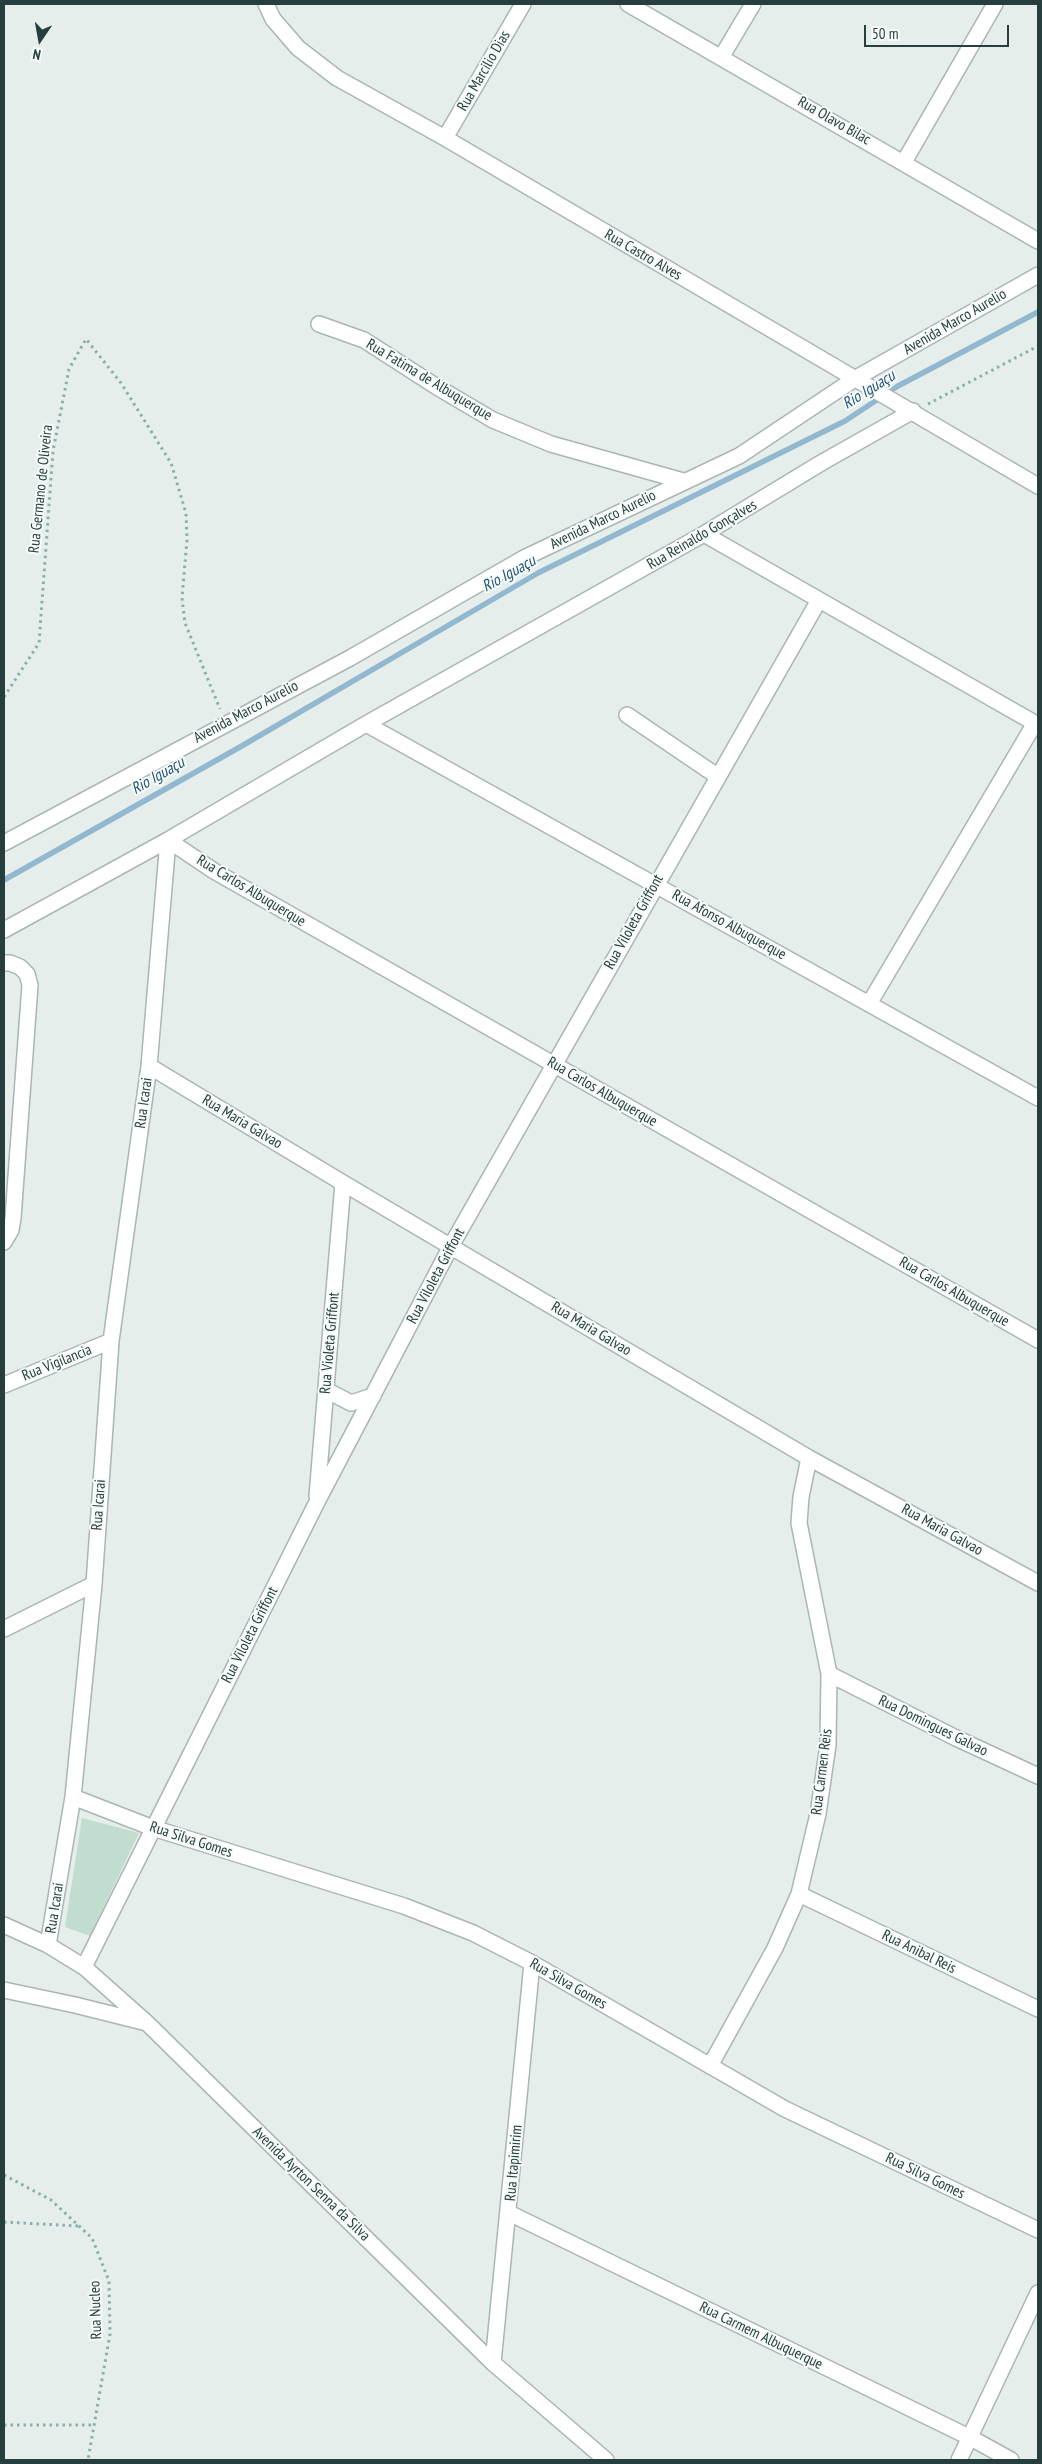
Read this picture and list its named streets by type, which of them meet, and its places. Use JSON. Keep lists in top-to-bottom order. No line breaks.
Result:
{"streets":{"street":["Rua Marcilio Dias","Rua Olavo Bilac","Rua Castro Alves","Avenida Marco Aurelio","Rua Fatima de Albuquerque","Rua Reinaldo Gonçalves","Rua Carlos Albuquerque","Rua Viloleta Griffont","Rua Afonso Albuquerque","Rua Icarai","Rua Maria Galvao","Rua Violeta Griffont","Rua Vigilancia","Rua Domingues Galvao","Rua Carmen Reis","Rua Silva Gomes","Rua Anibal Reis","Rua Itapimirim","Avenida Ayrton Senna da Silva","Rua Carmem Albuquerque"],"path":["Rua Germano de Oliveira","Rua Nucleo"]},"crossings":[["Rua Marcilio Dias","Rua Castro Alves"],["Rua Castro Alves","Avenida Marco Aurelio"],["Rua Castro Alves","Rua Reinaldo Gonçalves"],["Avenida Marco Aurelio","Rua Fatima de Albuquerque"],["Avenida Marco Aurelio","Rua Germano de Oliveira"],["Rua Reinaldo Gonçalves","Rua Carlos Albuquerque"],["Rua Reinaldo Gonçalves","Rua Afonso Albuquerque"],["Rua Reinaldo Gonçalves","Rua Icarai"],["Rua Carlos Albuquerque","Rua Viloleta Griffont"],["Rua Carlos Albuquerque","Rua Icarai"],["Rua Viloleta Griffont","Rua Afonso Albuquerque"],["Rua Viloleta Griffont","Rua Maria Galvao"],["Rua Viloleta Griffont","Rua Violeta Griffont"],["Rua Viloleta Griffont","Rua Silva Gomes"],["Rua Viloleta Griffont","Avenida Ayrton Senna da Silva"],["Rua Icarai","Rua Maria Galvao"],["Rua Icarai","Rua Vigilancia"],["Rua Icarai","Rua Silva Gomes"],["Rua Icarai","Avenida Ayrton Senna da Silva"],["Rua Maria Galvao","Rua Violeta Griffont"],["Rua Maria Galvao","Rua Carmen Reis"],["Rua Domingues Galvao","Rua Carmen Reis"],["Rua Carmen Reis","Rua Silva Gomes"],["Rua Carmen Reis","Rua Anibal Reis"],["Rua Silva Gomes","Rua Itapimirim"],["Rua Itapimirim","Avenida Ayrton Senna da Silva"],["Rua Itapimirim","Rua Carmem Albuquerque"]],"water":["Rio Iguaçu"],"scale_bar":"50 m","north":"bottom"}
